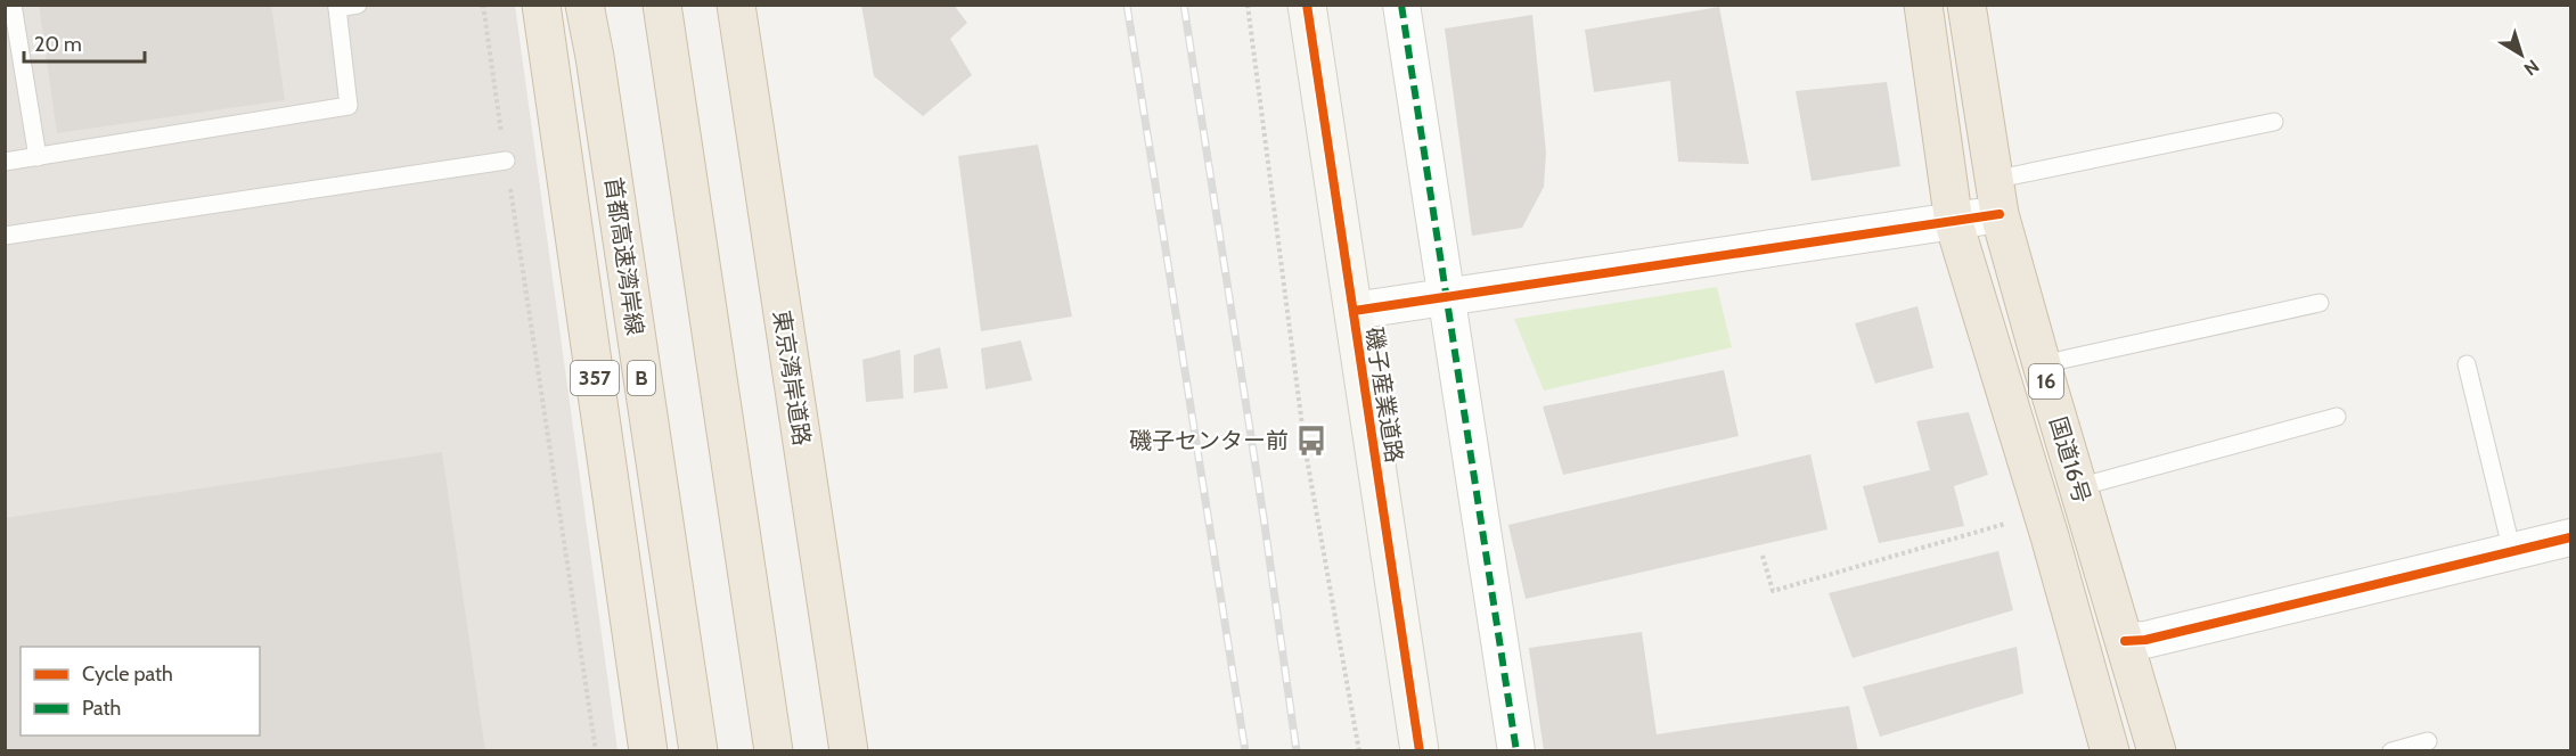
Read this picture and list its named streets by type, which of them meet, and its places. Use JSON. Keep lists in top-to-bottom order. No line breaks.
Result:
{"streets":{"highway":["首都高速湾岸線","357","B","東京湾岸道路","16","国道16号"],"street":["磯子産業道路"]},"places":{"bus stop":["磯子センター前"]},"legend":["Cycle path","Path"],"scale_bar":"20 m","north":"bottom right"}
